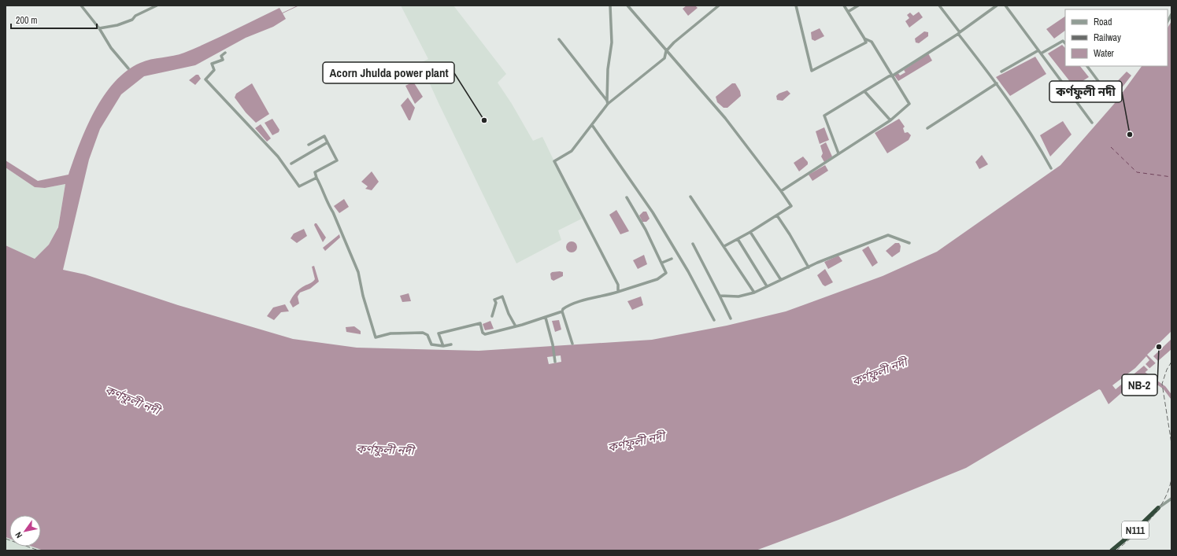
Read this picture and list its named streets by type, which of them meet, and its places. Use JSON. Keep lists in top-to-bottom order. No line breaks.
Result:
{"streets":{"highway":["N111"]},"water":["কর্ণফুলী নদী"],"places":["Acorn Jhulda power plant","কর্ণফুলী নদী","NB-2"],"legend":["Road","Railway","Water"],"scale_bar":"200 m","north":"bottom left"}
